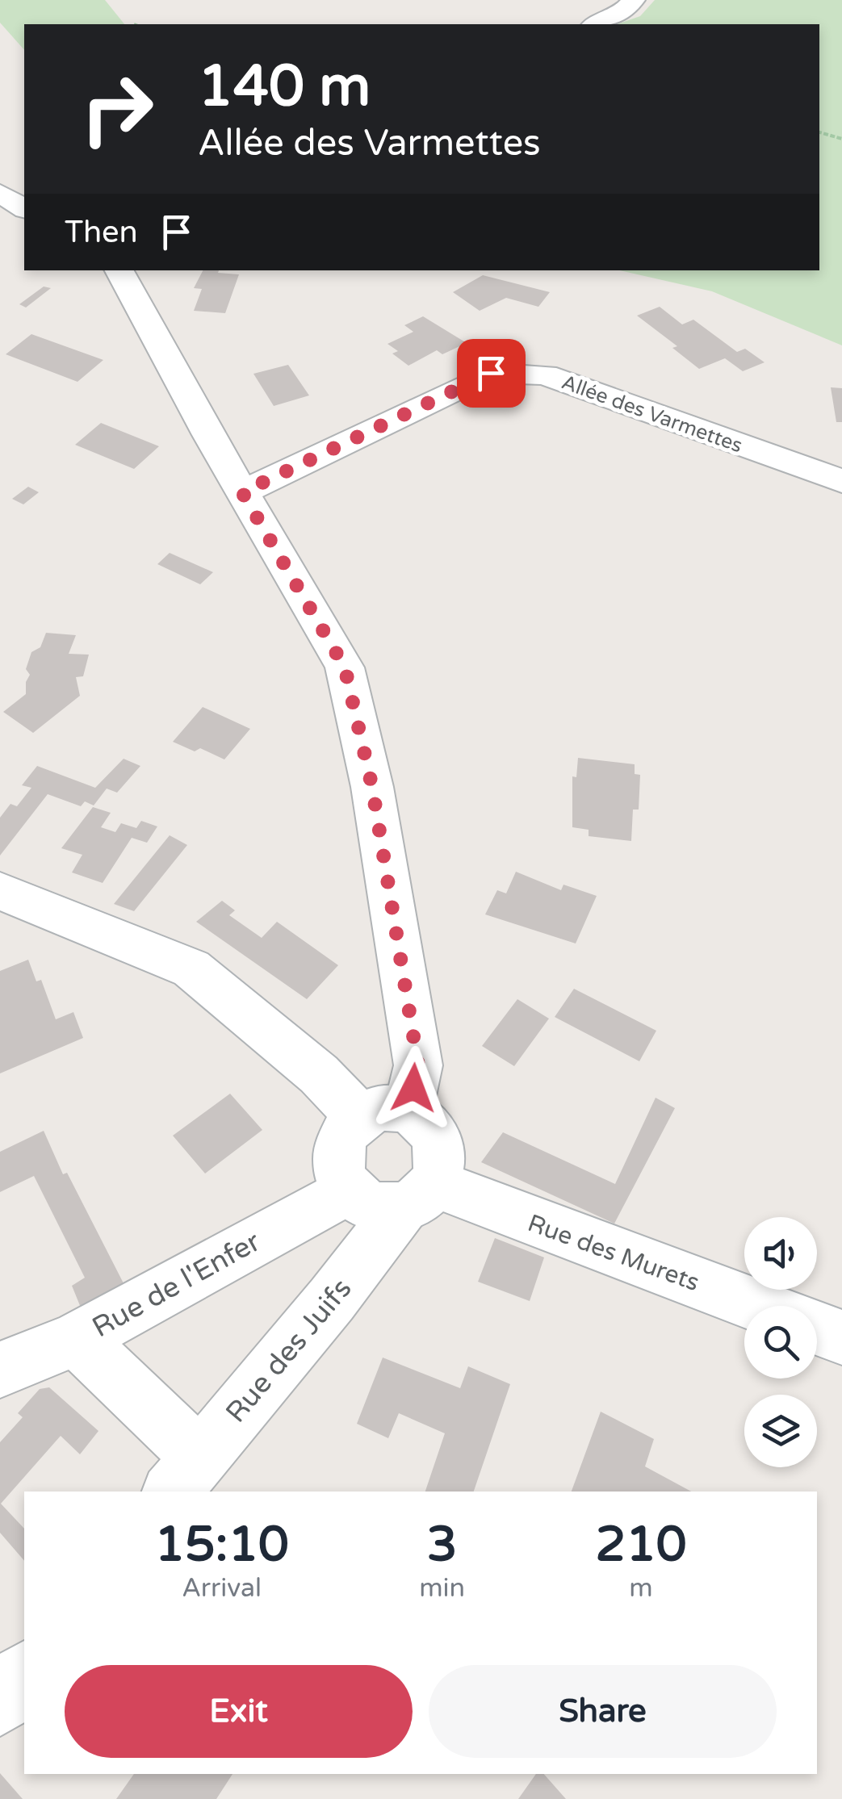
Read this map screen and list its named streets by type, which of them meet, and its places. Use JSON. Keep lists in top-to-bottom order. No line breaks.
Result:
{"streets":{"street":["Allée des Varmettes","Rue des Murets","Rue de l'Enfer","Rue des Juifs"]},"crossings":[["Rue des Murets","Rue de l'Enfer"],["Rue des Murets","Rue des Juifs"],["Rue de l'Enfer","Rue des Juifs"]],"page":{"turn":["140 m","Allée des Varmettes"],"then":"Then","eta":["15:10","Arrival","3","min","210","m"],"buttons":["Exit","Share"]}}
